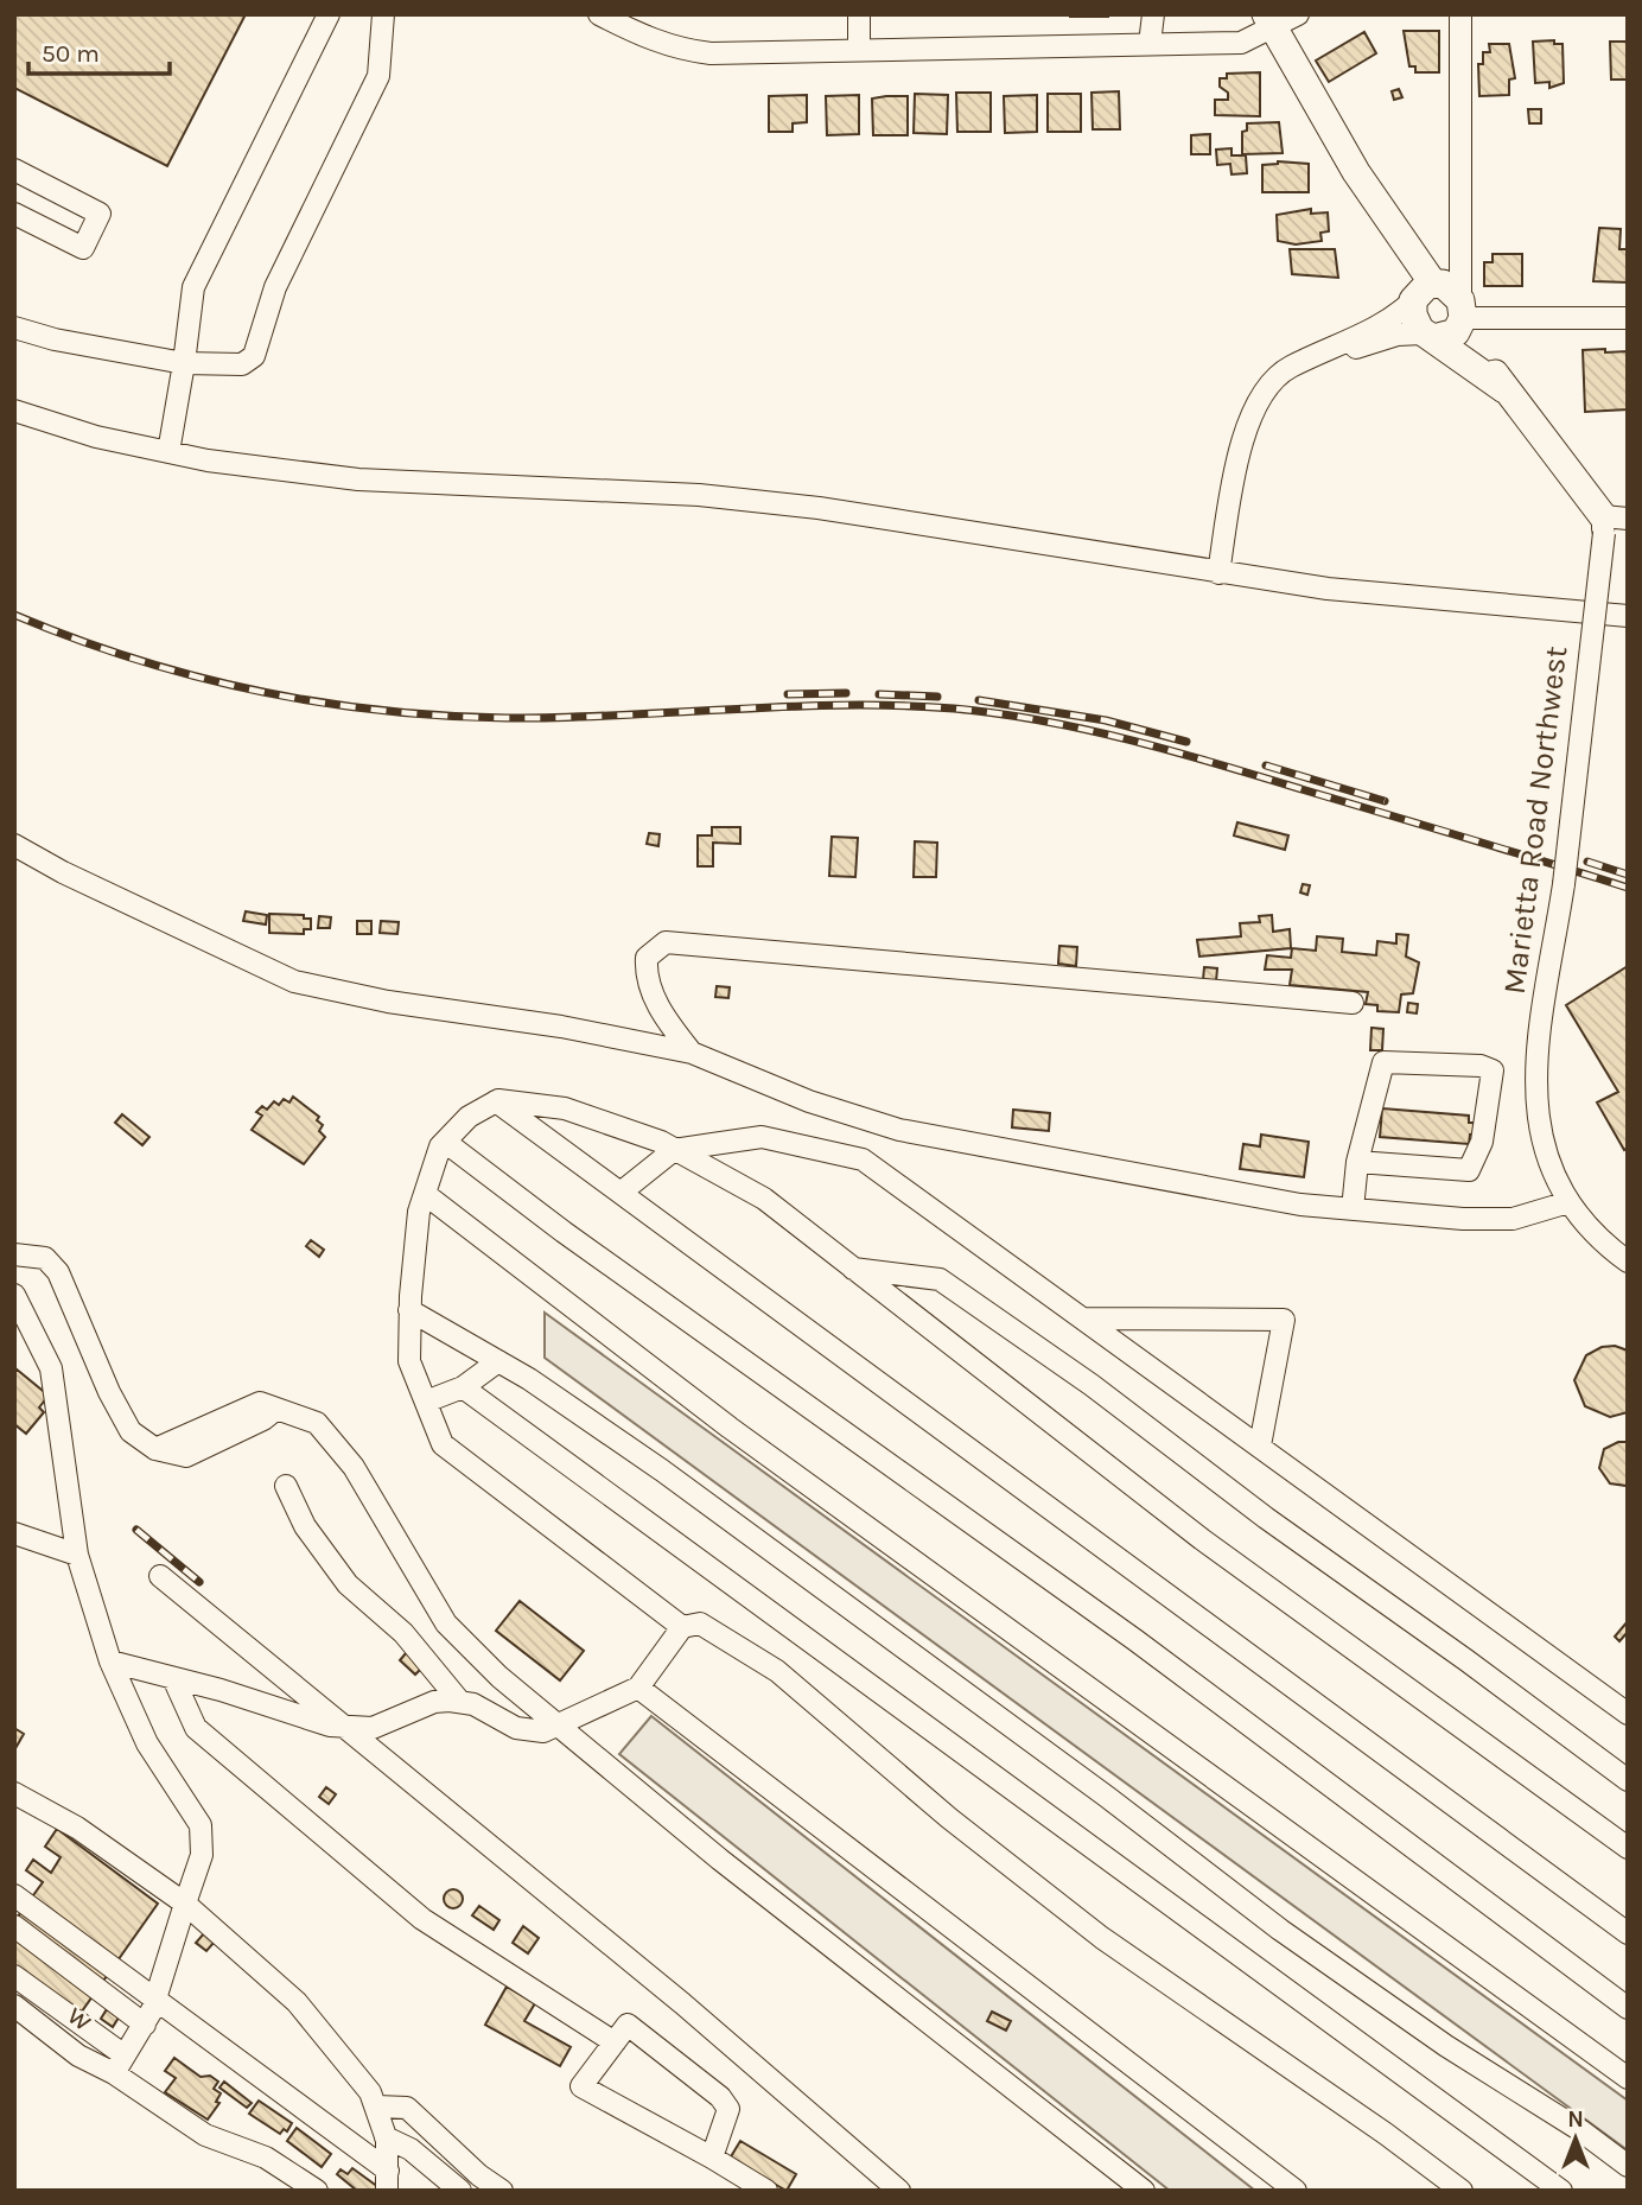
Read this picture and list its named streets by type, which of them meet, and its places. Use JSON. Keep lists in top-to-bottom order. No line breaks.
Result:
{"streets":{"main road":["Marietta Road Northwest"],"street":["w"]},"scale_bar":"50 m","north":"top"}
